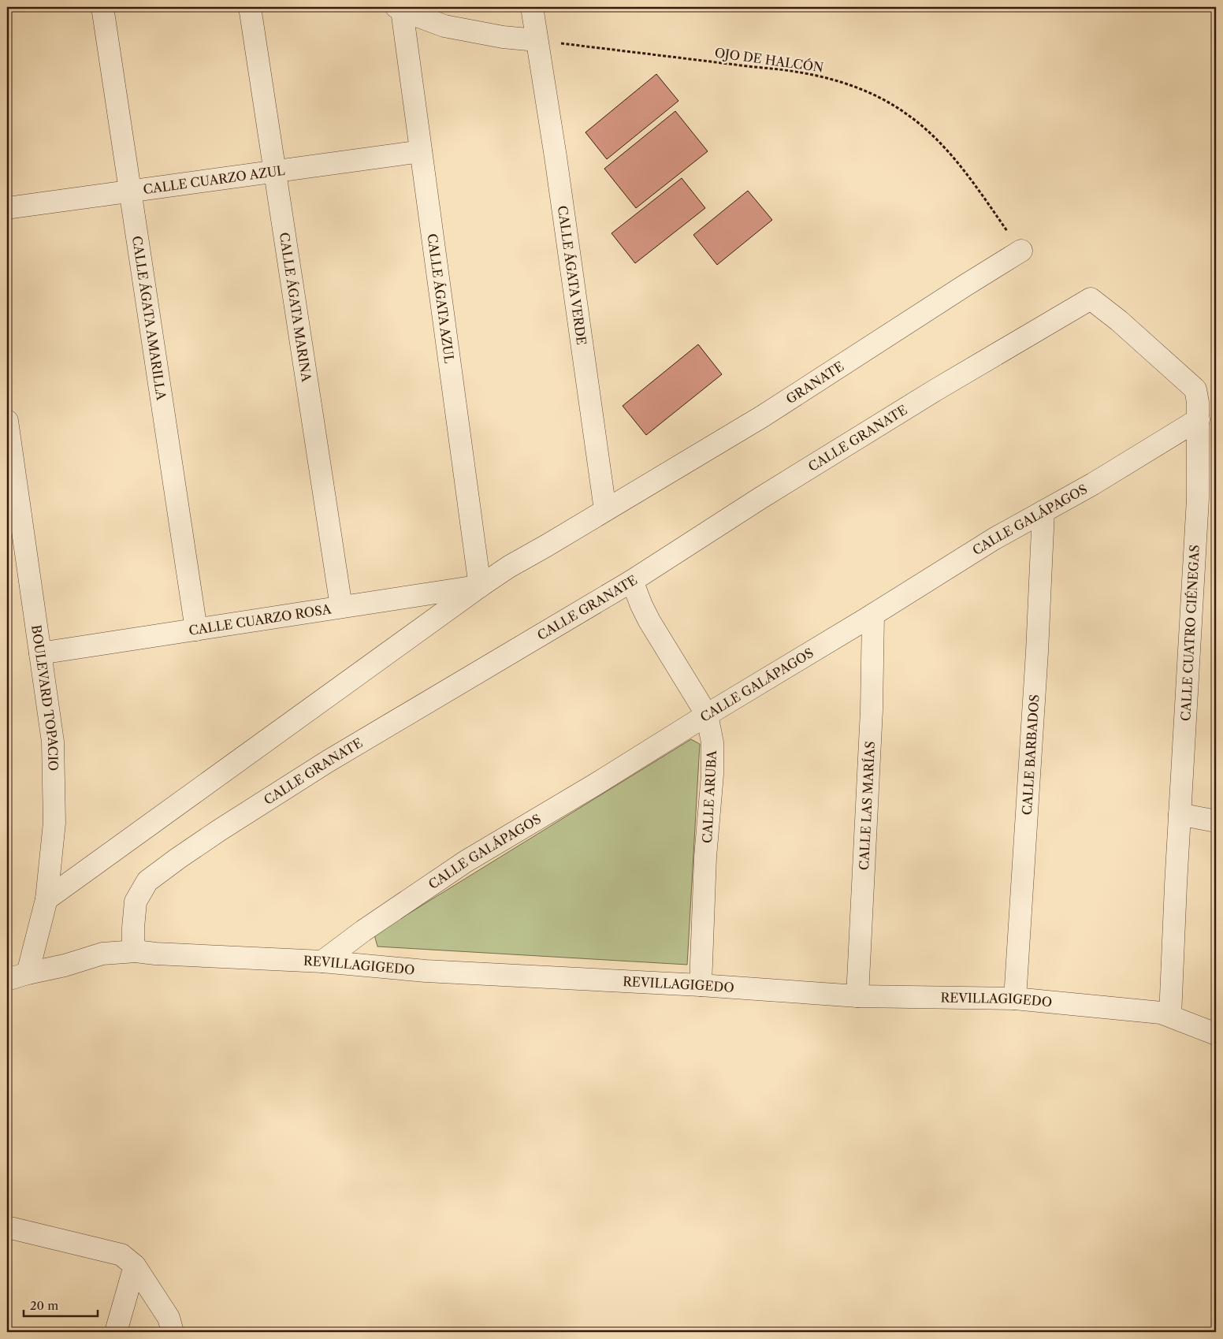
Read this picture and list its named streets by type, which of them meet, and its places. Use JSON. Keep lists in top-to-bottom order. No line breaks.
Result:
{"streets":{"street":["CALLE CUARZO AZUL","CALLE ÁGATA VERDE","CALLE ÁGATA AZUL","CALLE ÁGATA MARINA","CALLE ÁGATA AMARILLA","GRANATE","CALLE GRANATE","CALLE GALÁPAGOS","CALLE CUARZO ROSA","CALLE CUATRO CIÉNEGAS","BOULEVARD TOPACIO","CALLE BARBADOS","CALLE ARUBA","CALLE LAS MARÍAS","REVILLAGIGEDO"],"path":["OJO DE HALCÓN"]},"crossings":[["OJO DE HALCÓN","CALLE ÁGATA VERDE"],["OJO DE HALCÓN","GRANATE"],["CALLE CUARZO AZUL","CALLE ÁGATA AZUL"],["CALLE CUARZO AZUL","CALLE ÁGATA MARINA"],["CALLE CUARZO AZUL","CALLE ÁGATA AMARILLA"],["CALLE ÁGATA VERDE","GRANATE"],["CALLE ÁGATA AZUL","CALLE CUARZO ROSA"],["CALLE ÁGATA MARINA","CALLE CUARZO ROSA"],["CALLE ÁGATA AMARILLA","CALLE CUARZO ROSA"],["CALLE GRANATE","CALLE CUATRO CIÉNEGAS"],["CALLE GRANATE","CALLE ARUBA"],["CALLE GRANATE","REVILLAGIGEDO"],["CALLE GALÁPAGOS","CALLE CUATRO CIÉNEGAS"],["CALLE GALÁPAGOS","CALLE BARBADOS"],["CALLE GALÁPAGOS","CALLE ARUBA"],["CALLE GALÁPAGOS","CALLE LAS MARÍAS"],["CALLE GALÁPAGOS","REVILLAGIGEDO"],["CALLE CUARZO ROSA","BOULEVARD TOPACIO"],["CALLE CUATRO CIÉNEGAS","REVILLAGIGEDO"],["BOULEVARD TOPACIO","REVILLAGIGEDO"],["CALLE BARBADOS","REVILLAGIGEDO"],["CALLE ARUBA","REVILLAGIGEDO"],["CALLE LAS MARÍAS","REVILLAGIGEDO"]],"scale_bar":"20 m"}
